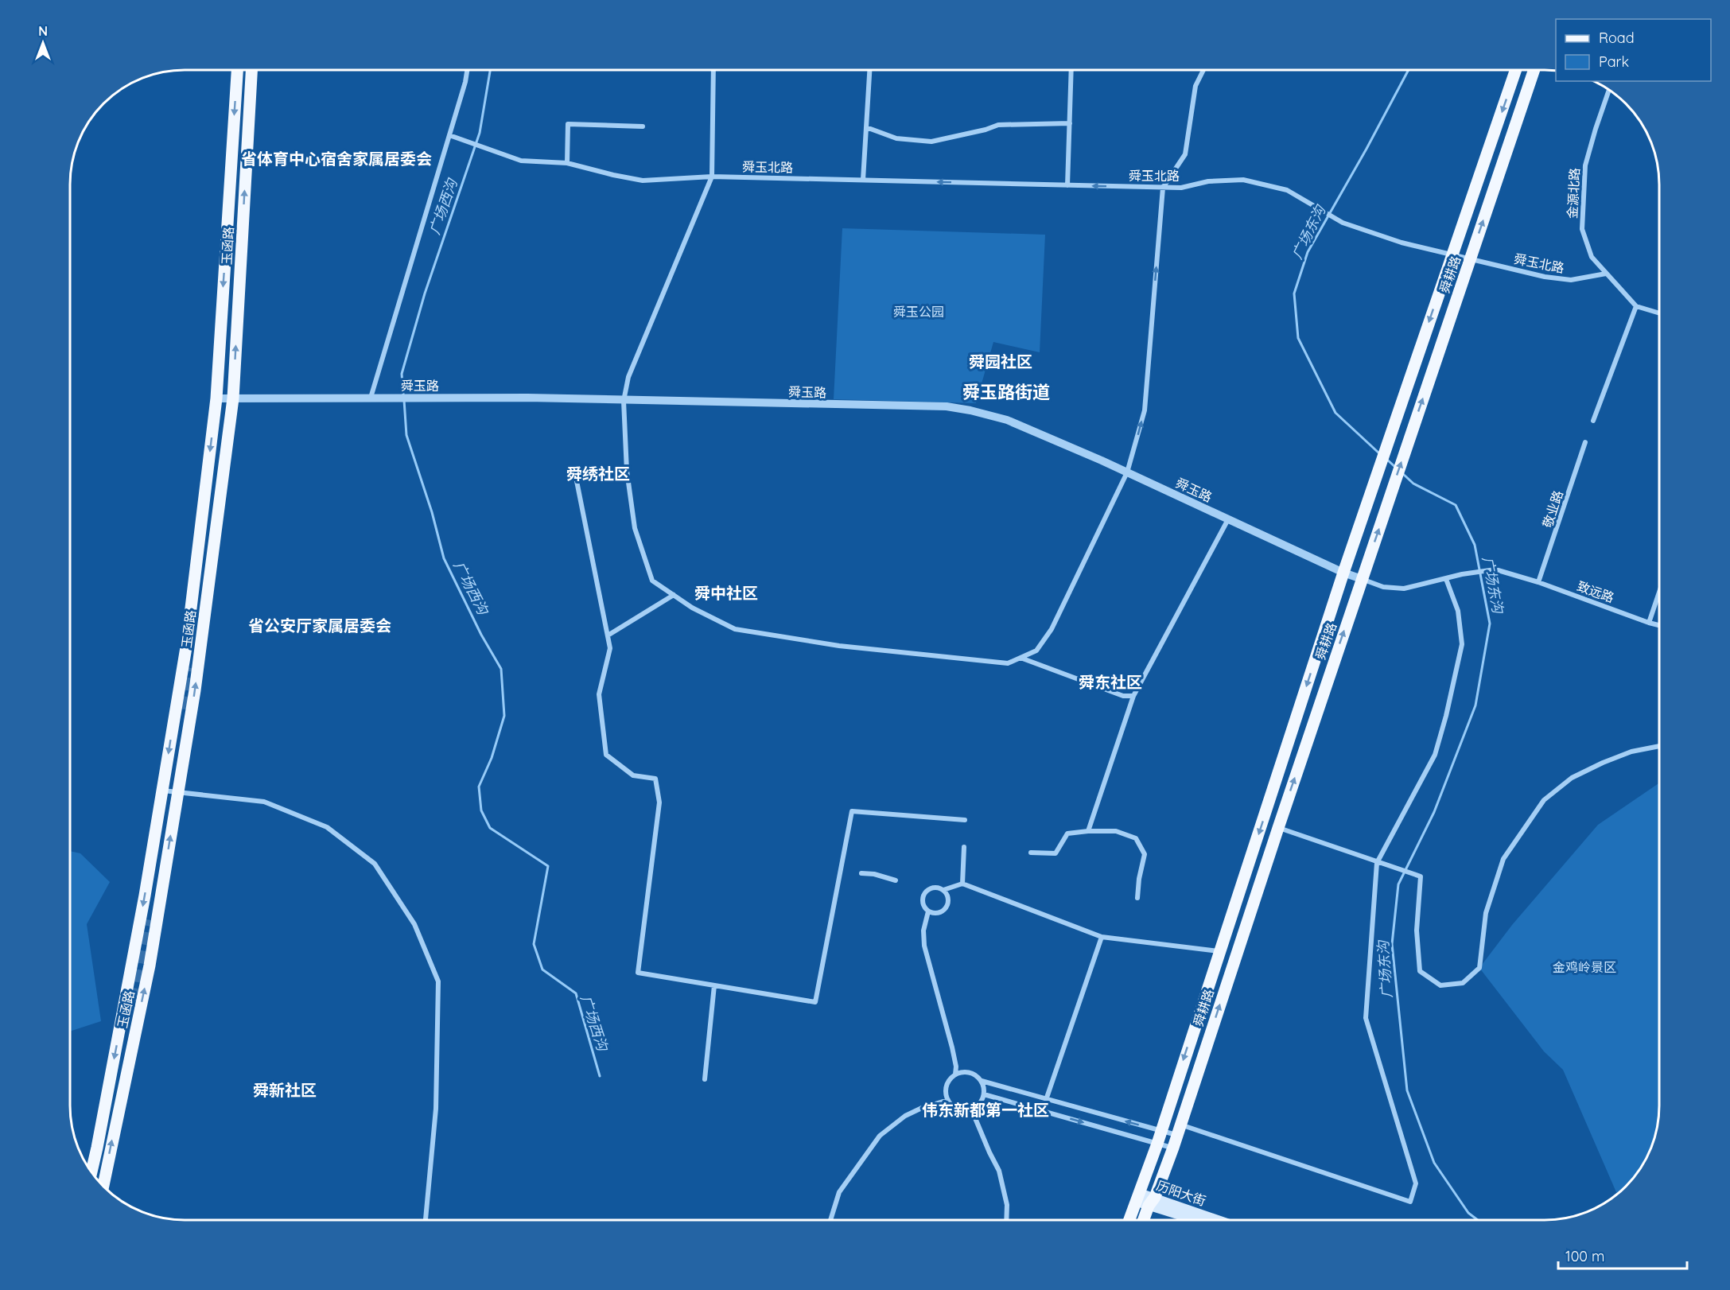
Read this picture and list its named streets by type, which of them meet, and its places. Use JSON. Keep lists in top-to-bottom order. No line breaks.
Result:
{"streets":{"main road":["玉函路","舜耕路","历阳大街"],"street":["舜玉北路","金源北路","舜玉路","敬业路","致远路"]},"crossings":[["舜玉北路","金源北路"],["舜玉北路","舜耕路"],["玉函路","舜玉路"],["舜耕路","舜玉路"],["舜耕路","致远路"],["舜耕路","历阳大街"],["舜玉路","致远路"],["敬业路","致远路"]],"districts":["省体育中心宿舍家属居委会","舜园社区","舜玉路街道","舜绣社区","舜中社区","省公安厅家属居委会","舜东社区","舜新社区","伟东新都第一社区"],"water":["广场西沟","广场东沟"],"parks":["舜玉公园","金鸡岭景区"],"legend":["Road","Park"],"scale_bar":"100 m","north":"top"}
